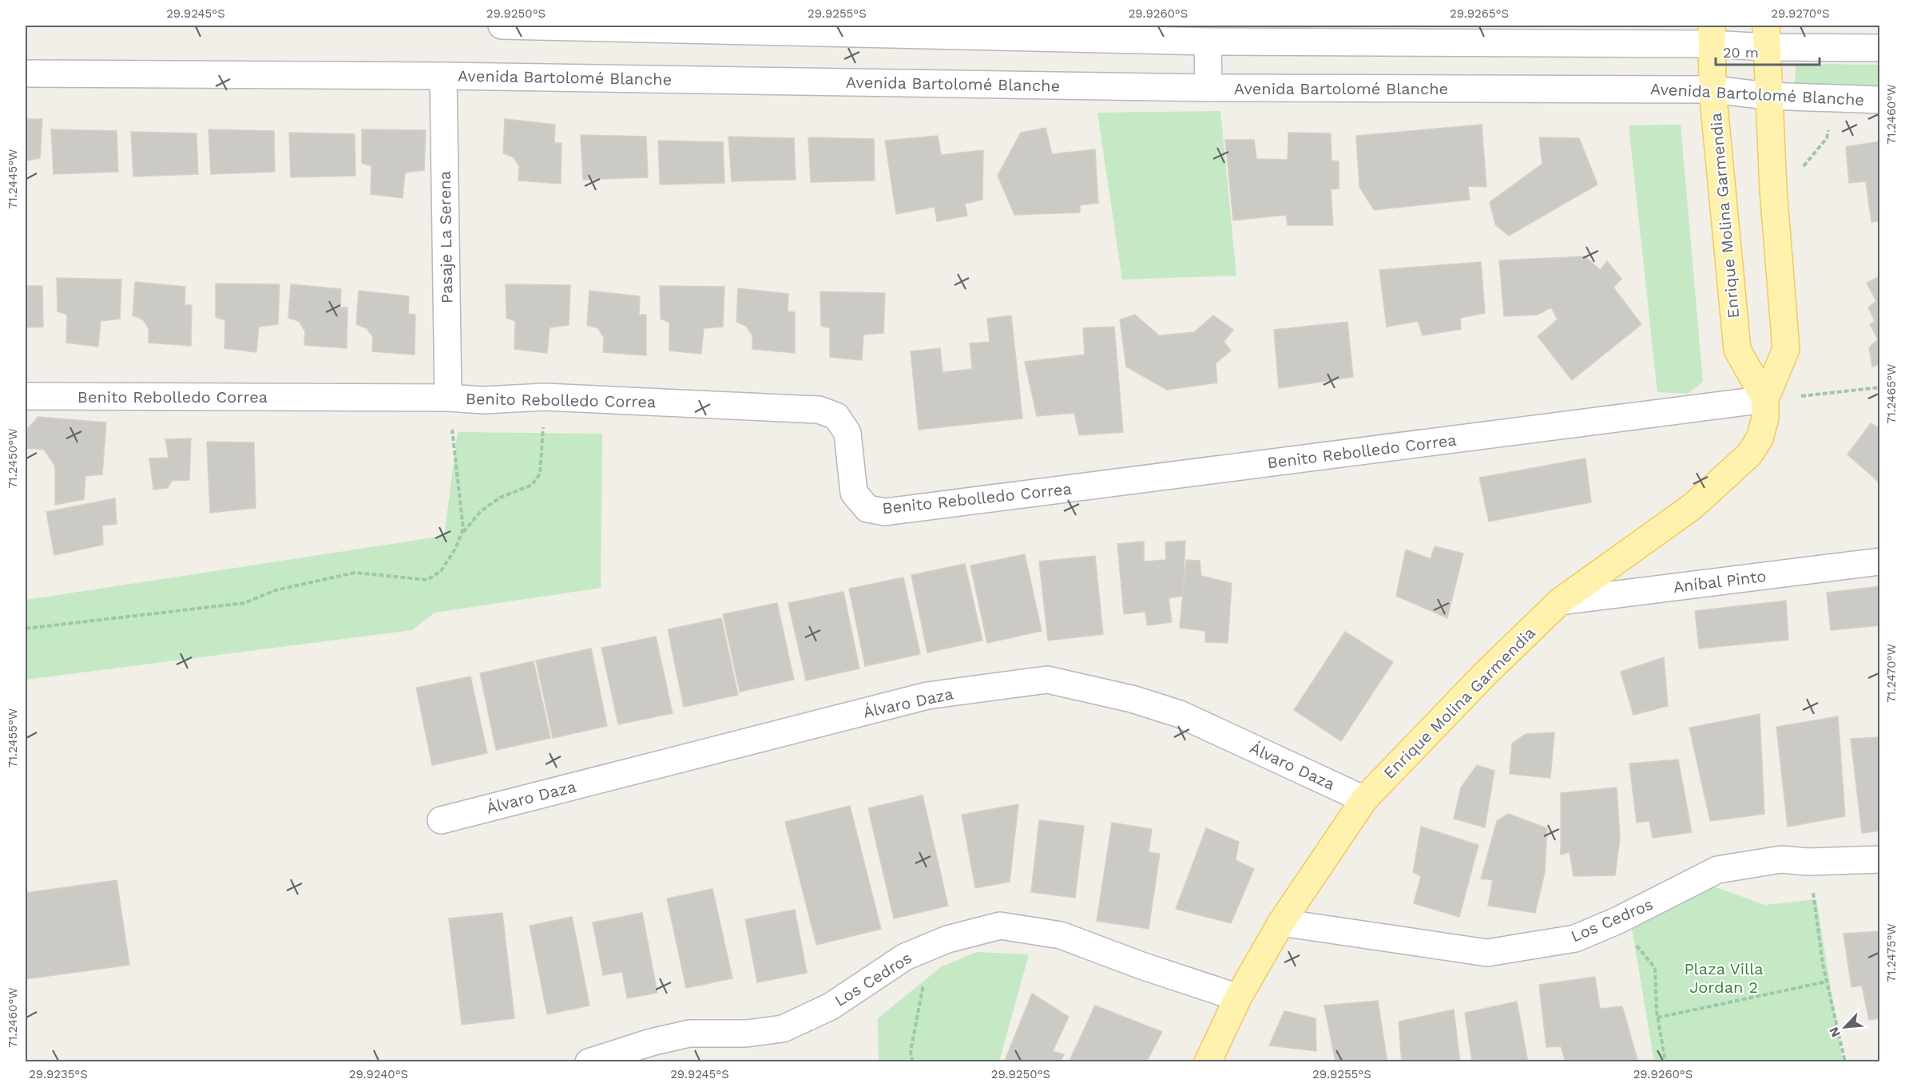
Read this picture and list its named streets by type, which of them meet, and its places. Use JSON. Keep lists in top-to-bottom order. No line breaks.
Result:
{"streets":{"main road":["Enrique Molina Garmendia"],"street":["Avenida Bartolomé Blanche","Pasaje La Serena","Benito Rebolledo Correa","Aníbal Pinto","Álvaro Daza","Los Cedros"]},"crossings":[["Avenida Bartolomé Blanche","Enrique Molina Garmendia"],["Avenida Bartolomé Blanche","Pasaje La Serena"],["Enrique Molina Garmendia","Benito Rebolledo Correa"],["Enrique Molina Garmendia","Aníbal Pinto"],["Enrique Molina Garmendia","Álvaro Daza"],["Enrique Molina Garmendia","Los Cedros"],["Pasaje La Serena","Benito Rebolledo Correa"]],"parks":["Plaza Villa Jordan 2"],"scale_bar":"20 m","north":"bottom left","coordinates":["29.9245°S","29.9250°S","29.9255°S","29.9260°S","29.9265°S","29.9270°S","71.2460°W","71.2445°W","71.2465°W","71.2450°W","71.2470°W","71.2455°W","71.2475°W","29.9235°S","29.9240°S"]}
